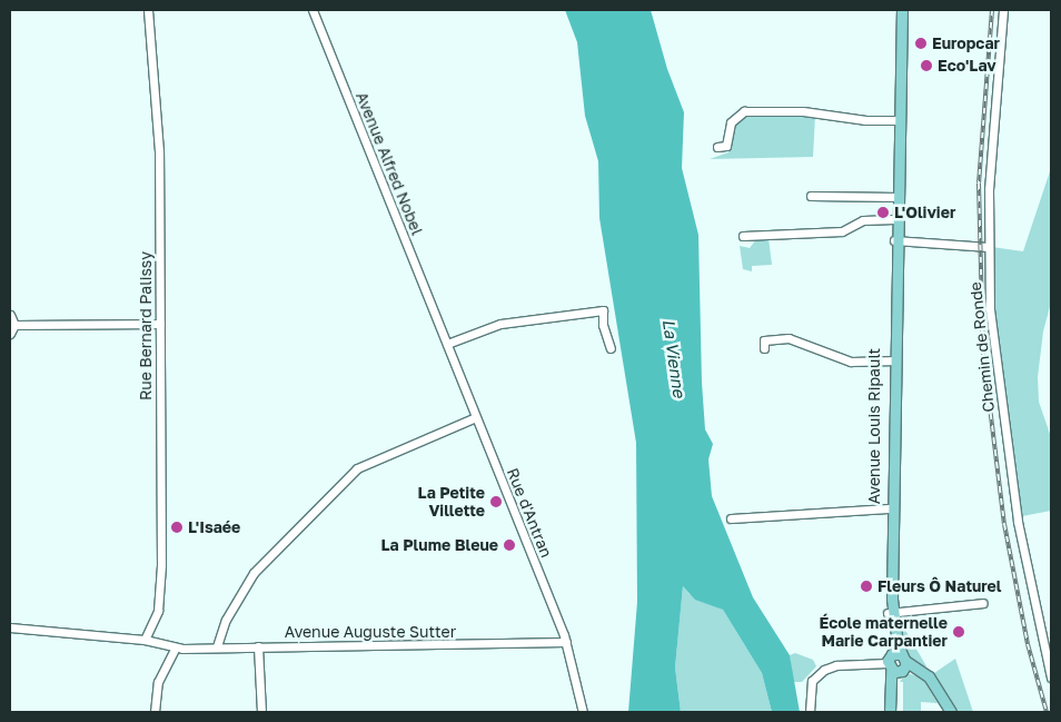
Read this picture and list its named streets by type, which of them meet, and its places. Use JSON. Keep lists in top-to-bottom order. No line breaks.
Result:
{"streets":{"main road":["Avenue Louis Ripault"],"street":["Avenue Alfred Nobel","Rue Bernard Palissy","Chemin de Ronde","Rue d'Antran","Avenue Auguste Sutter"]},"crossings":[["Avenue Alfred Nobel","Rue d'Antran"],["Rue d'Antran","Avenue Auguste Sutter"]],"water":["La Vienne"],"places":["Europcar","Eco'Lav","L'Olivier","La Petite Villette","L'Isaée","La Plume Bleue","Fleurs Ô Naturel","École maternelle Marie Carpantier"]}
